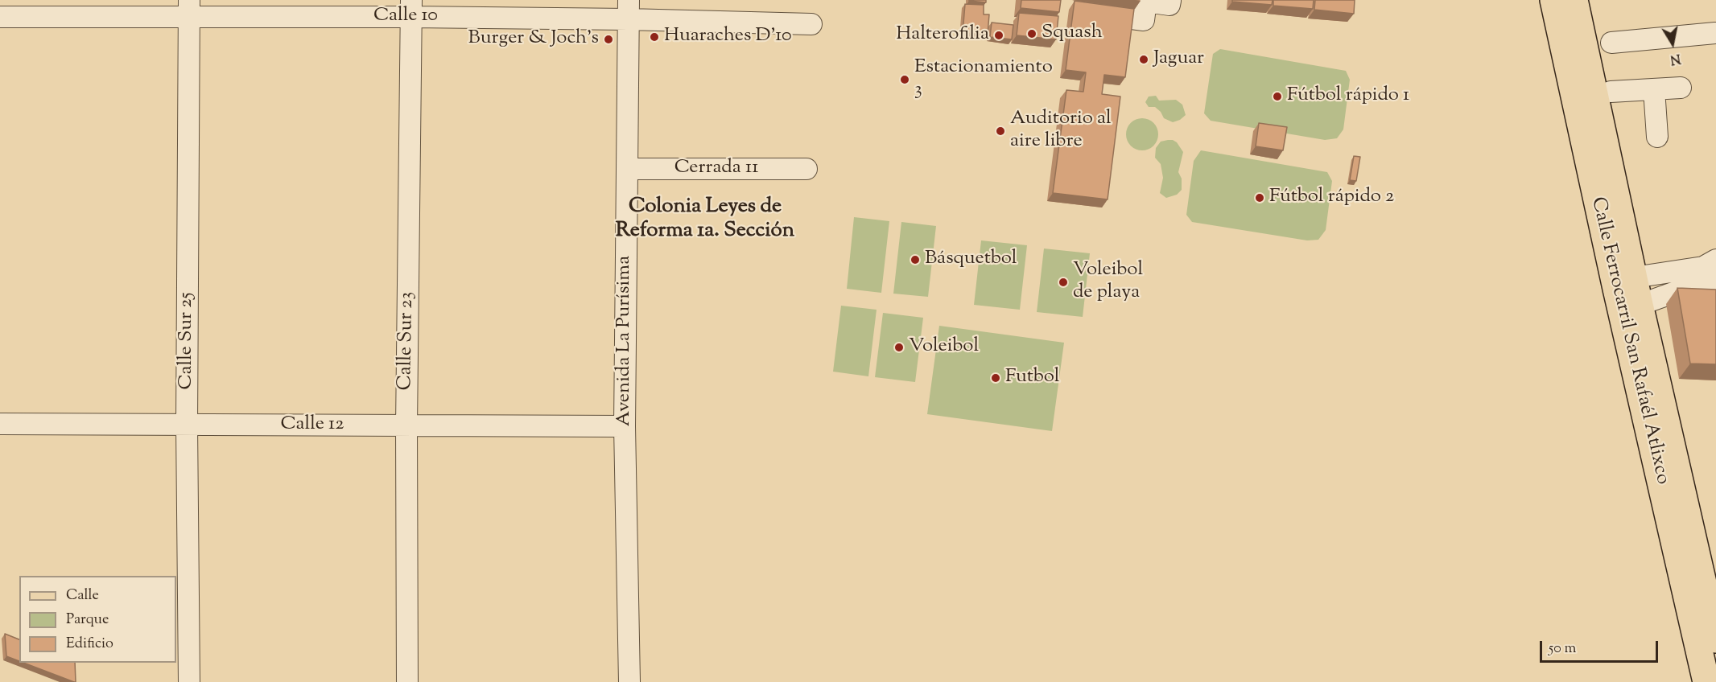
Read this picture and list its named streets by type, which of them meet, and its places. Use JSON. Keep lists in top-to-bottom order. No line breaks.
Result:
{"streets":{"main road":["Calle Ferrocarril San Rafaél Atlixco"],"street":["Calle 10","Cerrada 11","Calle Sur 25","Calle Sur 23","Avenida La Purísima","Calle 12"]},"crossings":[["Calle 10","Calle Sur 25"],["Calle 10","Calle Sur 23"],["Calle 10","Avenida La Purísima"],["Cerrada 11","Avenida La Purísima"],["Calle Sur 25","Calle 12"],["Calle Sur 23","Calle 12"],["Avenida La Purísima","Calle 12"]],"districts":["Colonia Leyes de Reforma 1a. Sección"],"places":["Squash","Halterofilia","Huaraches D'10","Burger & Joch's","Jaguar","Estacionamiento 3","Fútbol rápido 1","Auditorio al aire libre","Fútbol rápido 2","Básquetbol","Voleibol de playa","Voleibol","Futbol"],"legend":["Calle","Parque","Edificio"],"scale_bar":"50 m","north":"bottom"}
